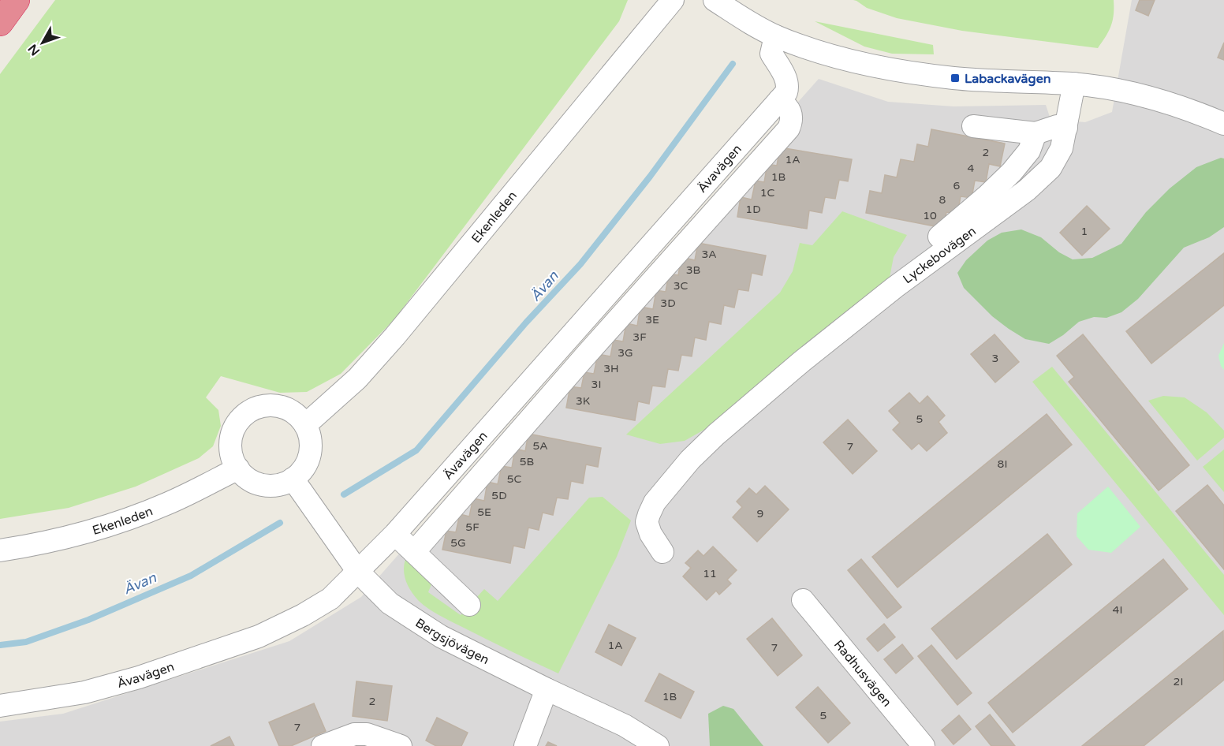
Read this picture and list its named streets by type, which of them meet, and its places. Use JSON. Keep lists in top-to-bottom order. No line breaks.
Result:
{"streets":{"street":["Ävavägen","Ekenleden","Lyckebovägen","Bergsjövägen","Radhusvägen"]},"crossings":[["Ävavägen","Bergsjövägen"],["Ekenleden","Bergsjövägen"]],"water":["Ävan"],"places":{"transit":["Labackavägen"]},"house_numbers":["2","1A","4","1B","6","1C","8","1D","10","1","3A","3B","3C","3D","3E","3F","3G","3","3H","3I","3K","5","5A","7","5B","8I","5C","5D","5E","9","5F","5G","11","4I","1A","7","2I","1B","2","5","7"],"north":"bottom left"}
